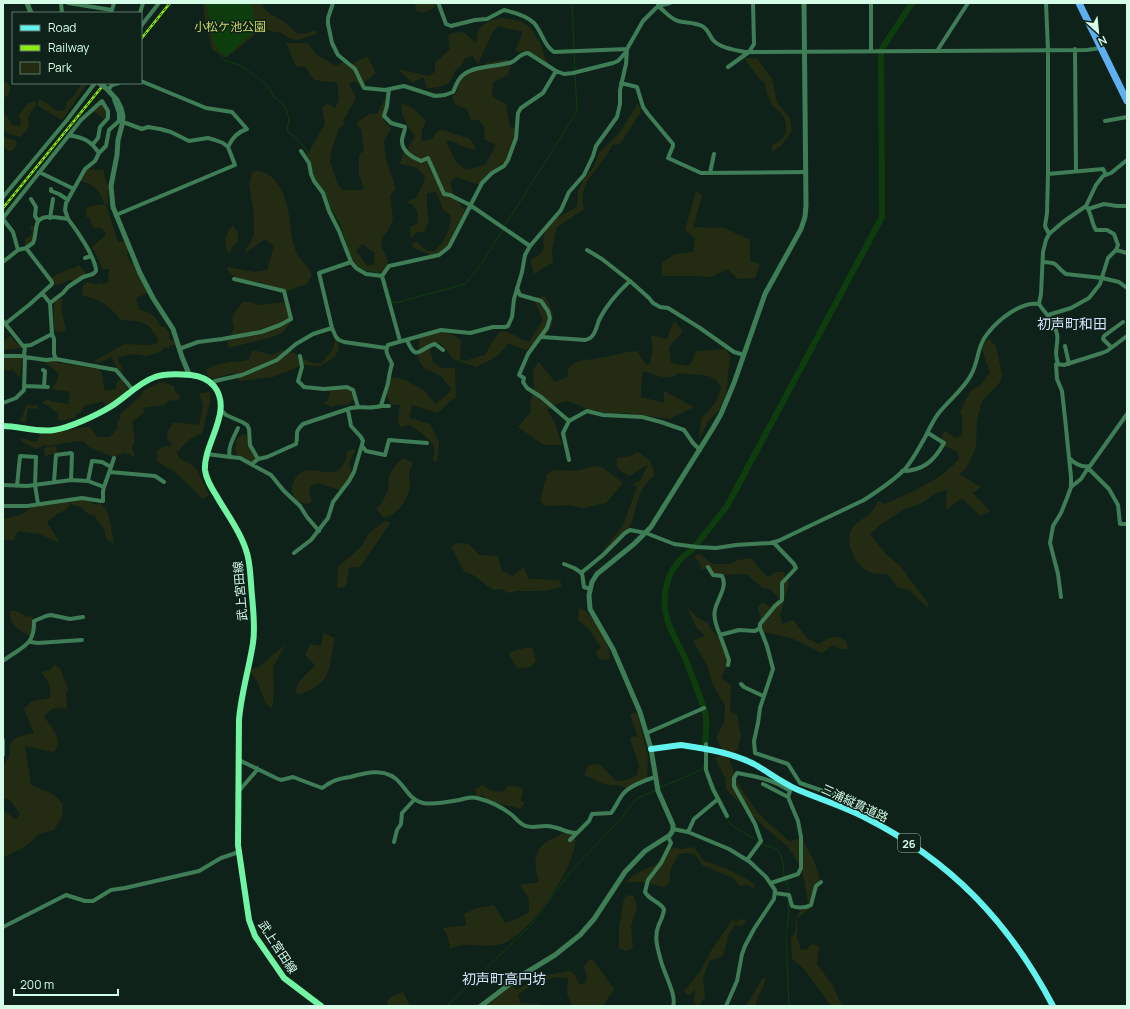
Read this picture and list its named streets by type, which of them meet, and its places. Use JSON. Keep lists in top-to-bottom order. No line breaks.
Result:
{"streets":{"main road":["武上宮田線","三浦縦貫道路","26"]},"districts":["初声町和田","初声町高円坊"],"parks":["小松ケ池公園"],"legend":["Road","Railway","Park"],"scale_bar":"200 m","north":"bottom right"}
